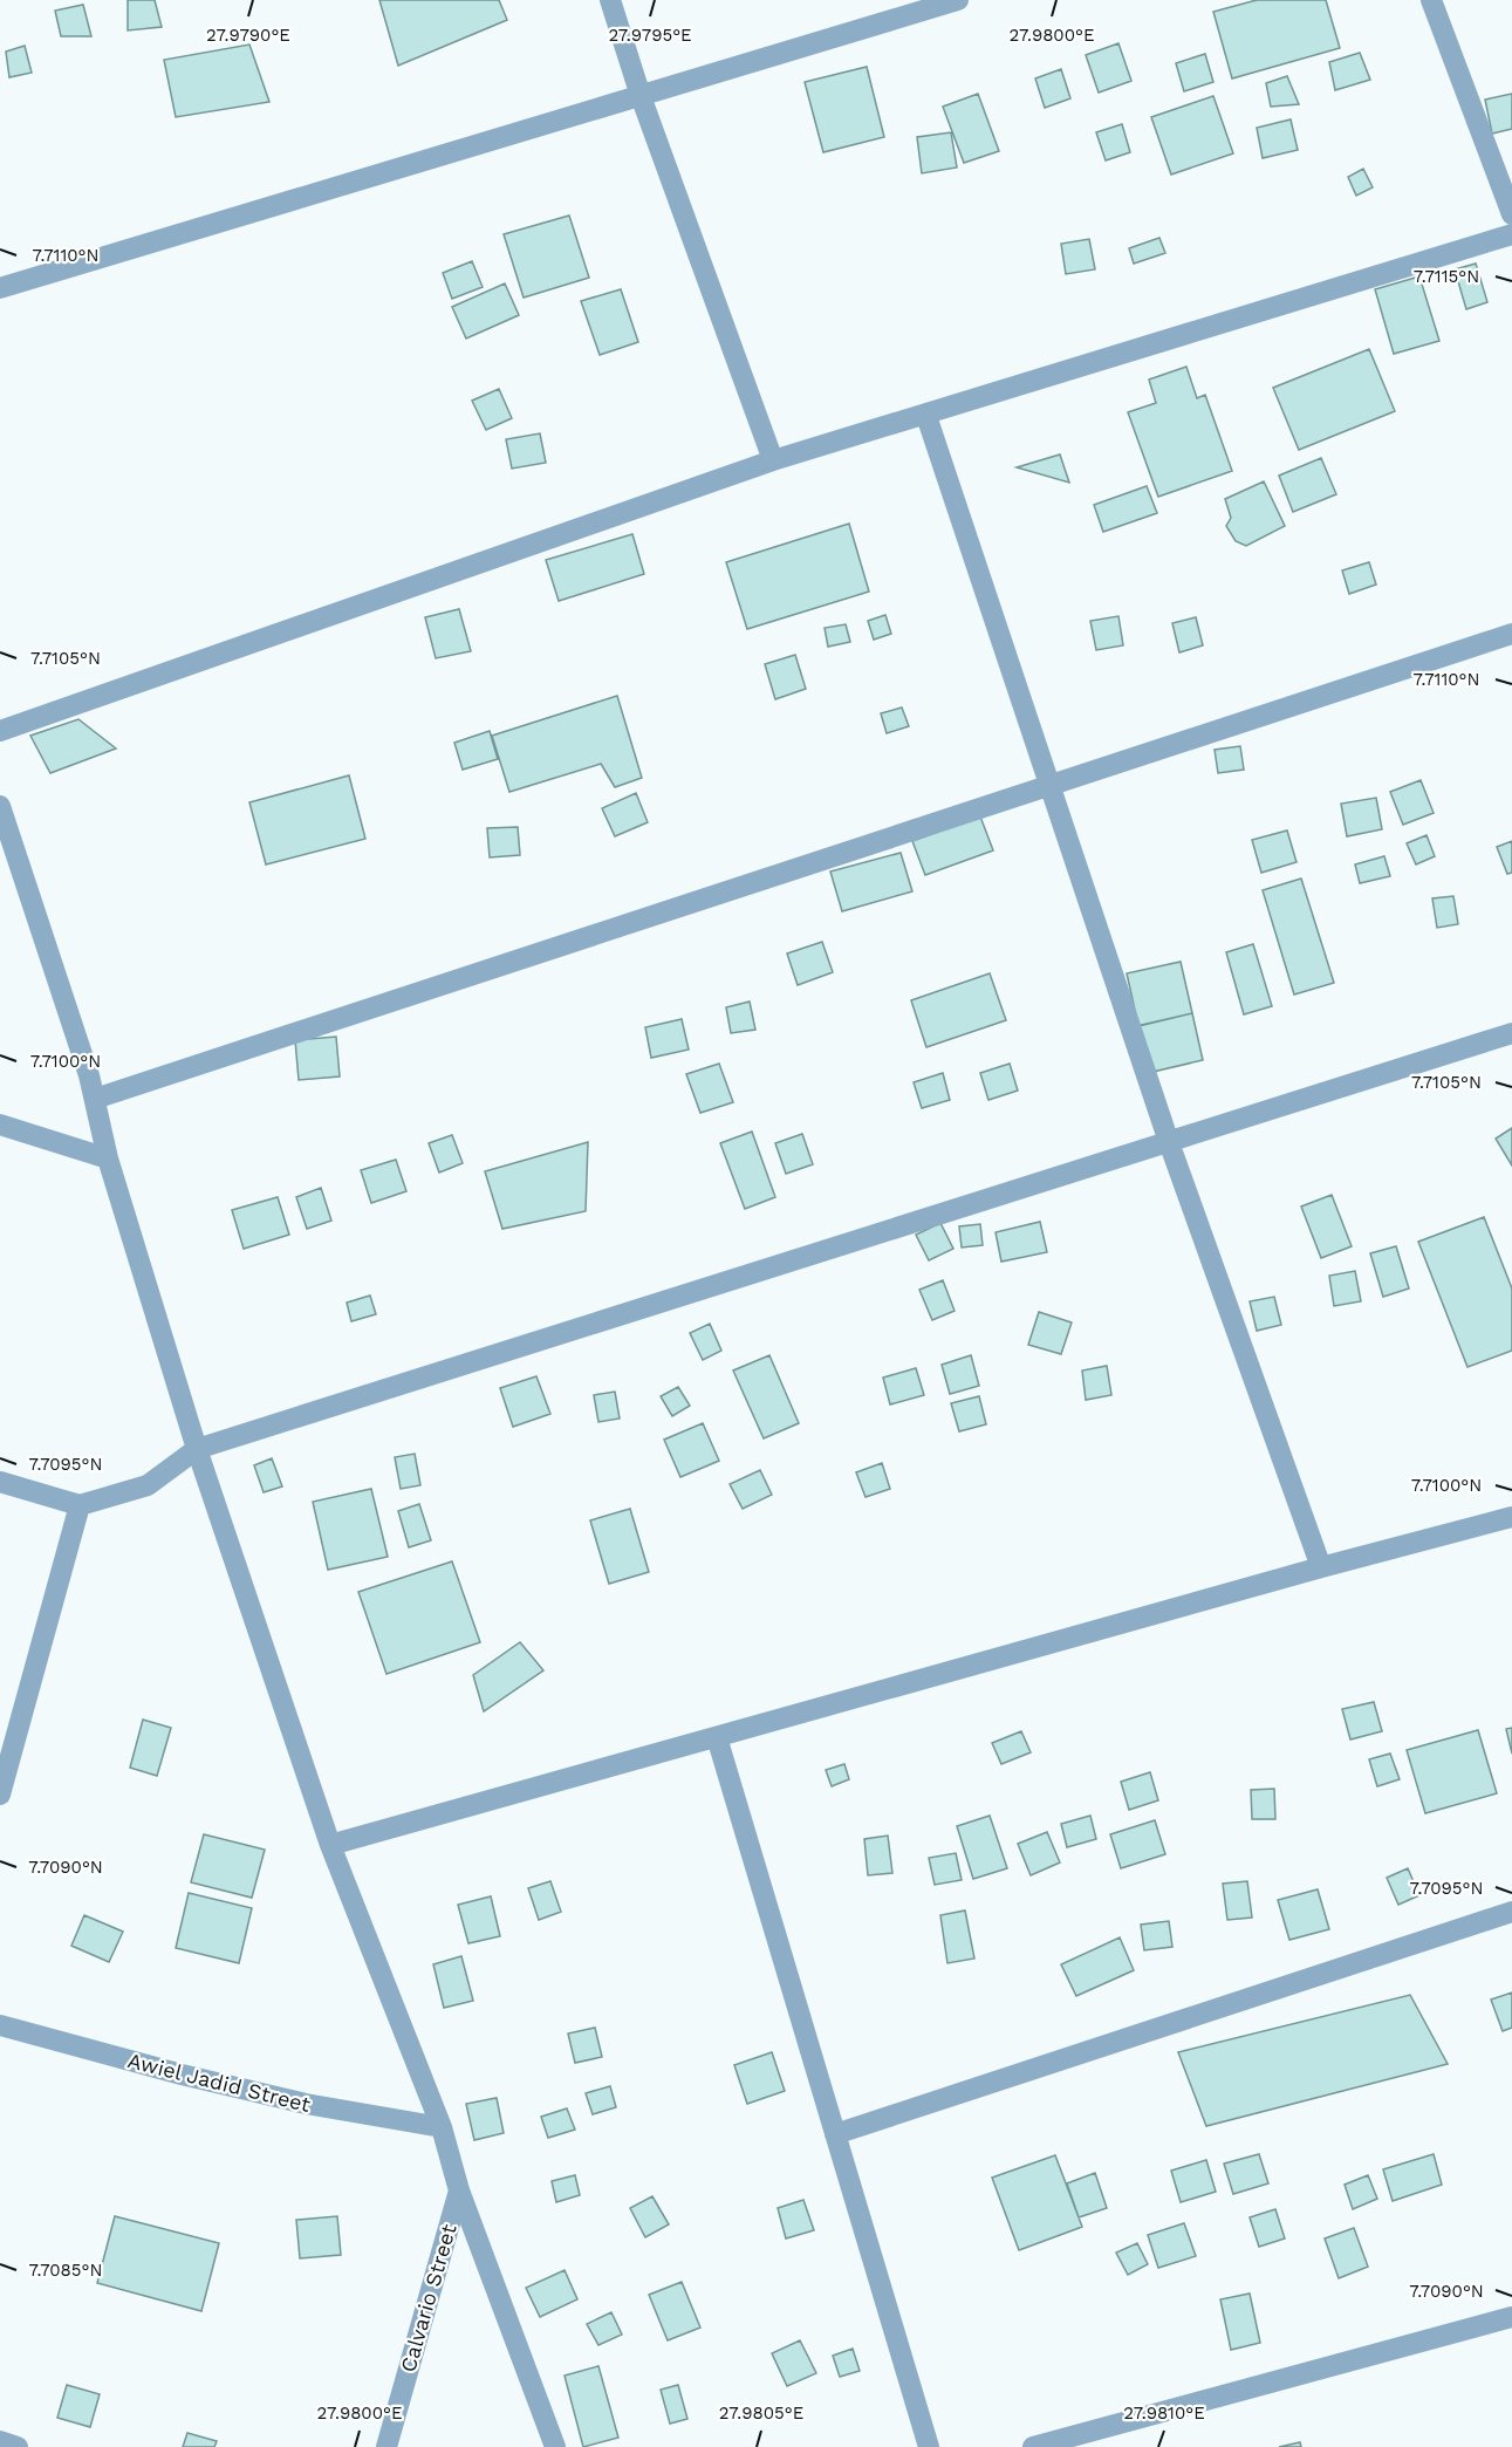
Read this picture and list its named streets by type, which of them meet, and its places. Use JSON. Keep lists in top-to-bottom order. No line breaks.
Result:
{"streets":{"street":["Awiel Jadid Street","Calvario Street"]},"coordinates":["27.9790°E","27.9795°E","27.9800°E","7.7110°N","7.7115°N","7.7105°N","7.7100°N","7.7095°N","7.7090°N","7.7085°N","27.9805°E","27.9810°E"]}
